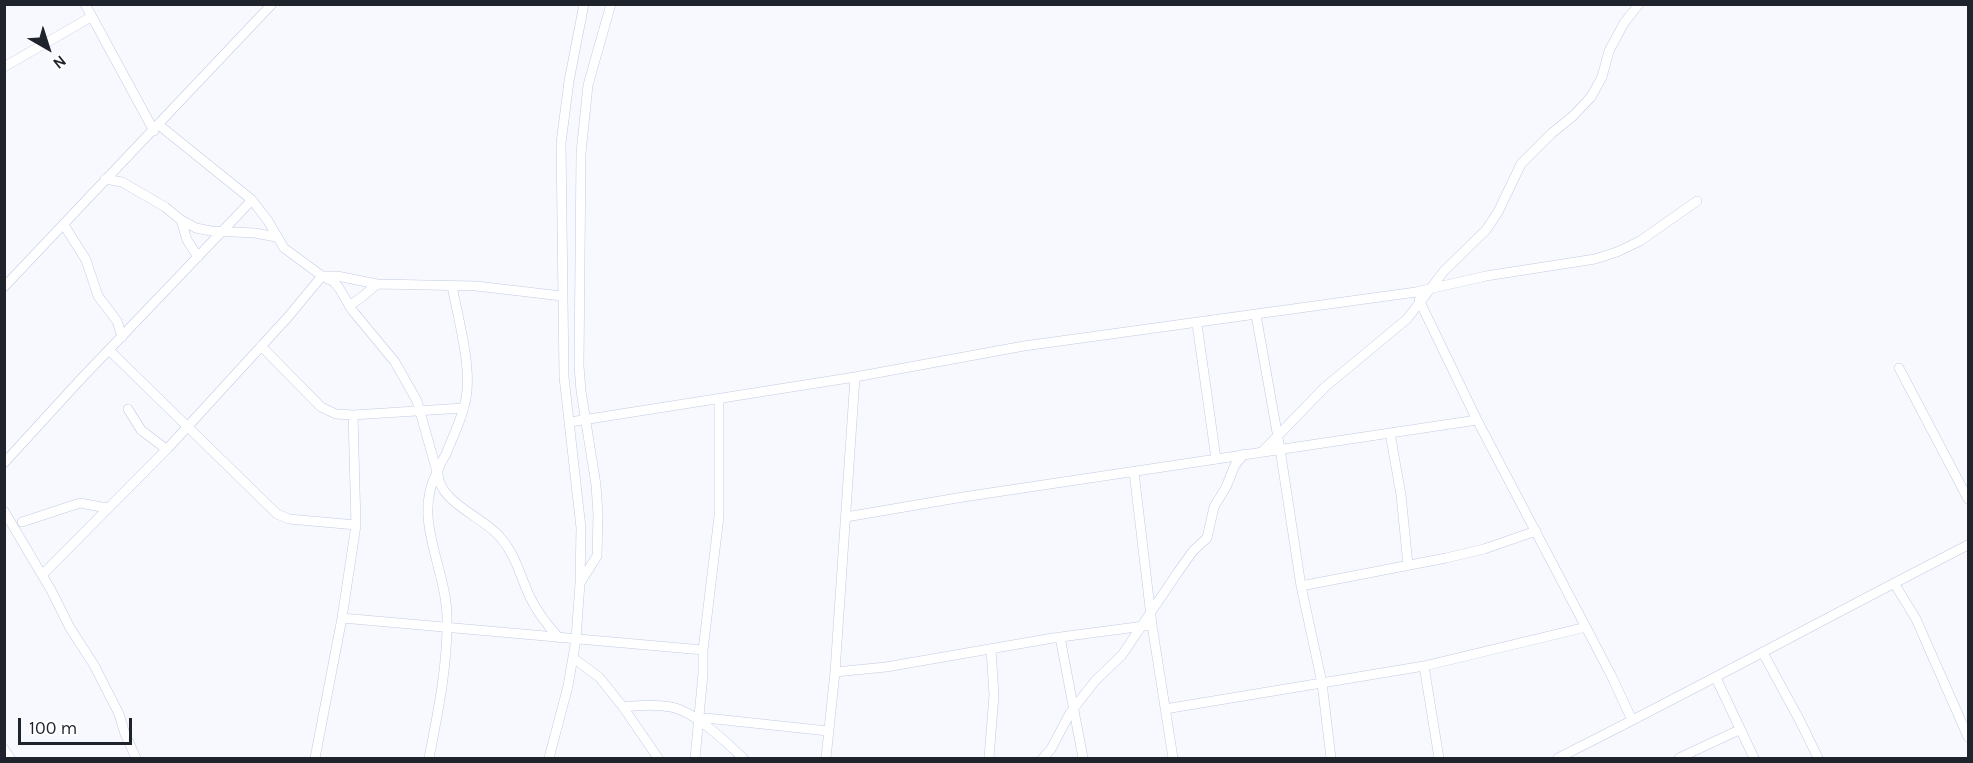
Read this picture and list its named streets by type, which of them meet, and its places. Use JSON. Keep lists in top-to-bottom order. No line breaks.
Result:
{"scale_bar":"100 m","north":"bottom right"}
